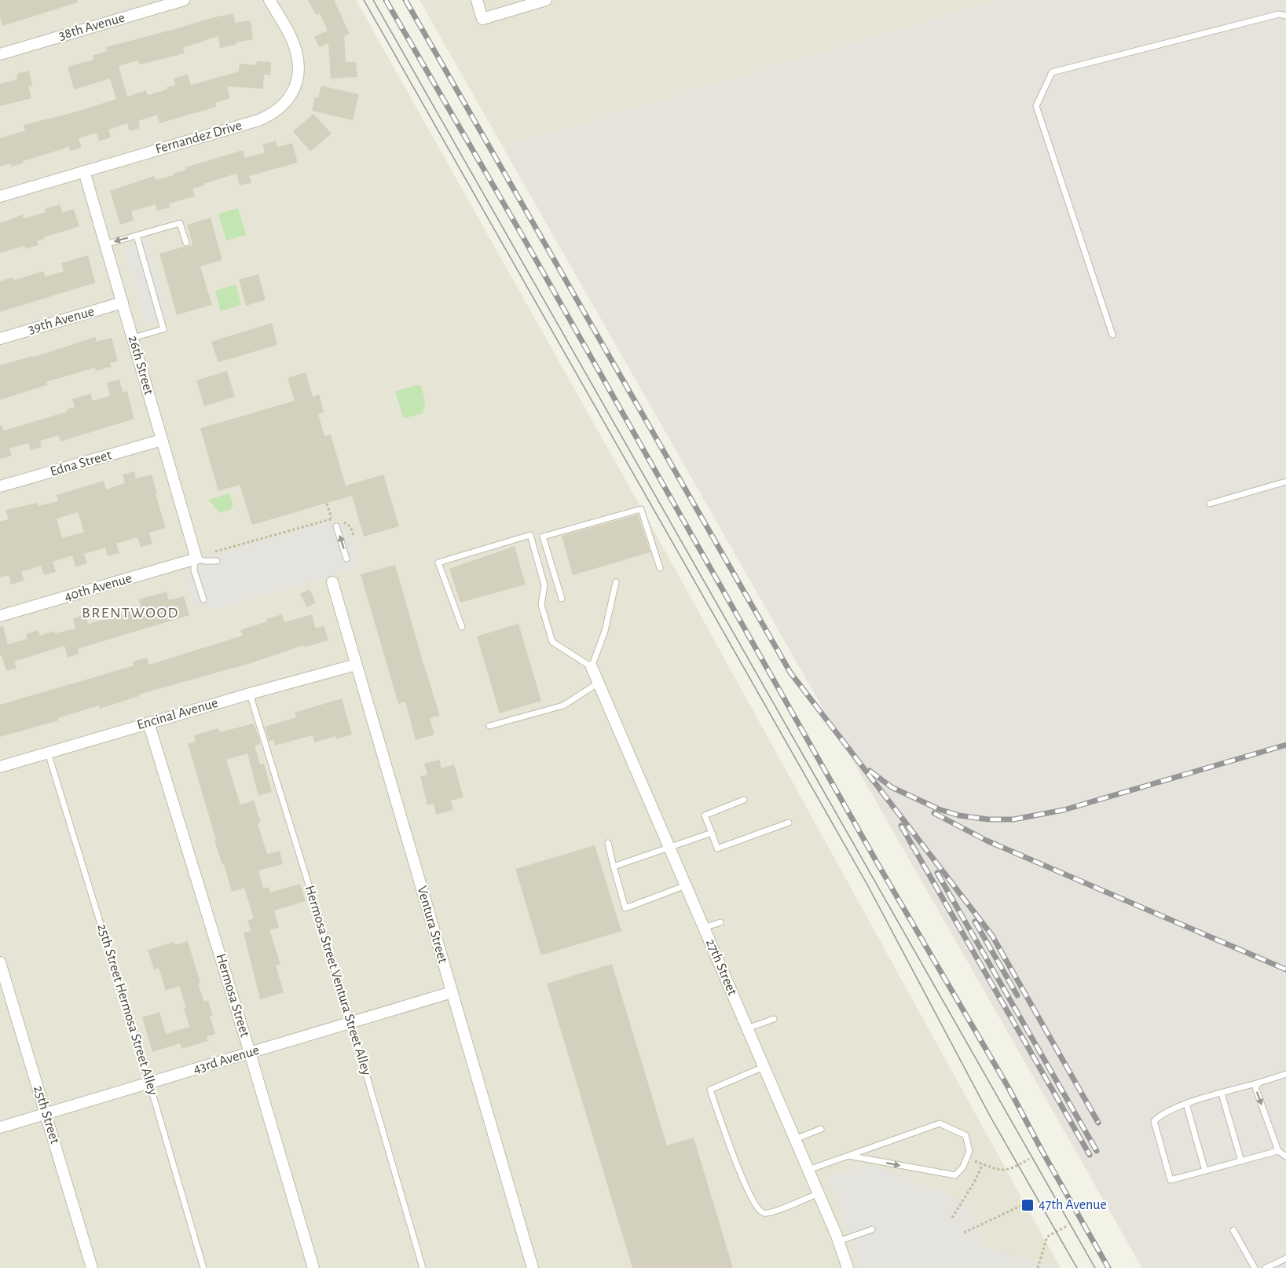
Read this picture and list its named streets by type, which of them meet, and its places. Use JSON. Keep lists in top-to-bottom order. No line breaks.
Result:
{"streets":{"street":["38th Avenue","Fernandez Drive","39th Avenue","26th Street","Edna Street","40th Avenue","Encinal Avenue","Ventura Street","27th Street","Hermosa Street","43rd Avenue","25th Street"],"lane":["Hermosa Street Ventura Street Alley","25th Street Hermosa Street Alley"]},"crossings":[["Fernandez Drive","26th Street"],["39th Avenue","26th Street"],["26th Street","Edna Street"],["26th Street","40th Avenue"],["Encinal Avenue","Ventura Street"],["Encinal Avenue","Hermosa Street Ventura Street Alley"],["Encinal Avenue","Hermosa Street"],["Encinal Avenue","25th Street Hermosa Street Alley"],["Ventura Street","43rd Avenue"],["Hermosa Street Ventura Street Alley","43rd Avenue"],["Hermosa Street","43rd Avenue"],["25th Street Hermosa Street Alley","43rd Avenue"],["43rd Avenue","25th Street"]],"districts":["BRENTWOOD"],"places":{"transit":["47th Avenue"]}}
